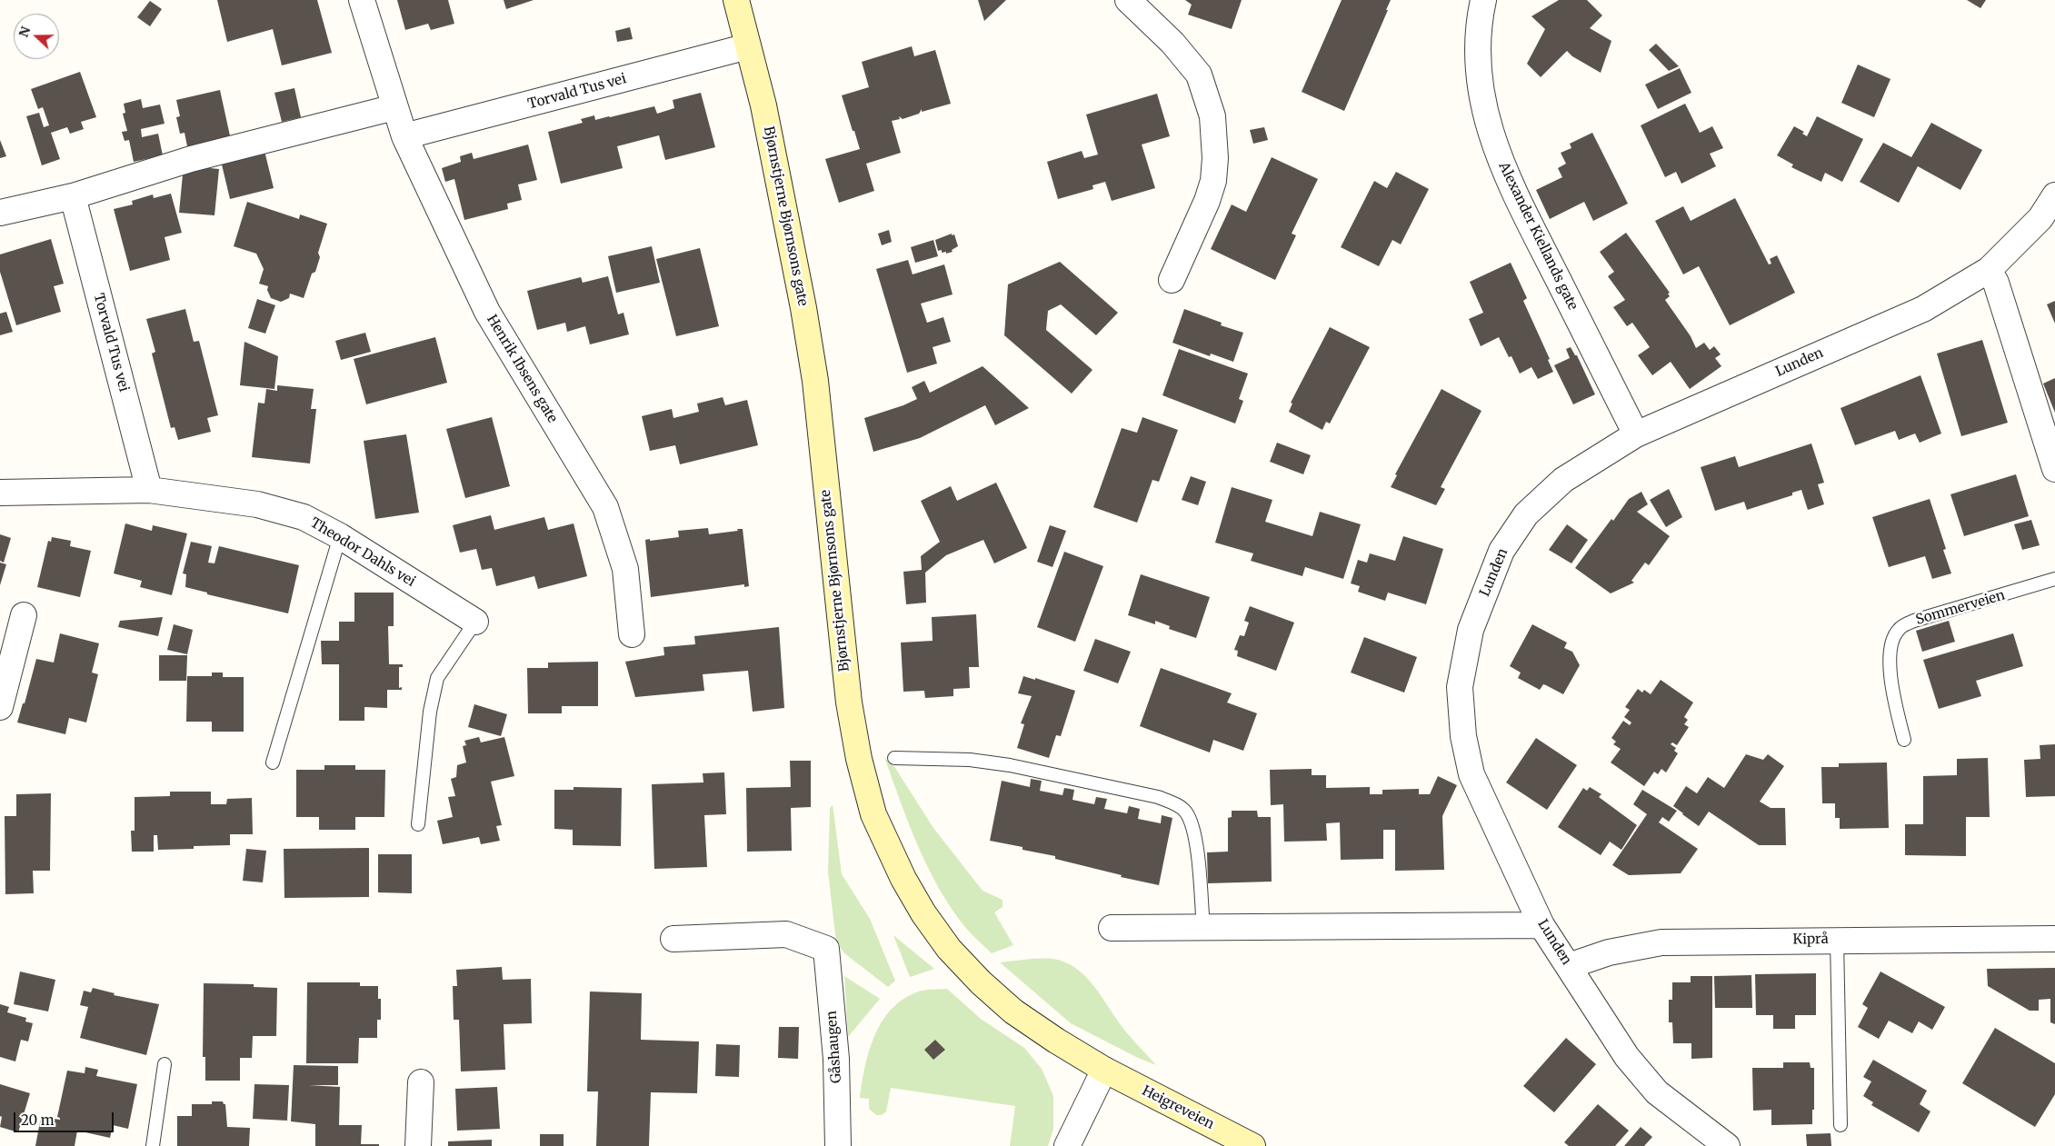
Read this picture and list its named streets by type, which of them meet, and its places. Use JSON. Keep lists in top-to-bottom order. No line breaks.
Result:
{"streets":{"main road":["Bjørnstjerne Bjørnsons gate","Heigreveien"],"street":["Torvald Tus vei","Alexander Kiellands gate","Lunden","Henrik Ibsens gate","Theodor Dahls vei","Kiprå","Gåshaugen"],"lane":["Sommerveien"]},"crossings":[["Torvald Tus vei","Bjørnstjerne Bjørnsons gate"],["Torvald Tus vei","Henrik Ibsens gate"],["Torvald Tus vei","Theodor Dahls vei"],["Bjørnstjerne Bjørnsons gate","Heigreveien"],["Alexander Kiellands gate","Lunden"],["Lunden","Kiprå"]],"scale_bar":"20 m","north":"left"}
